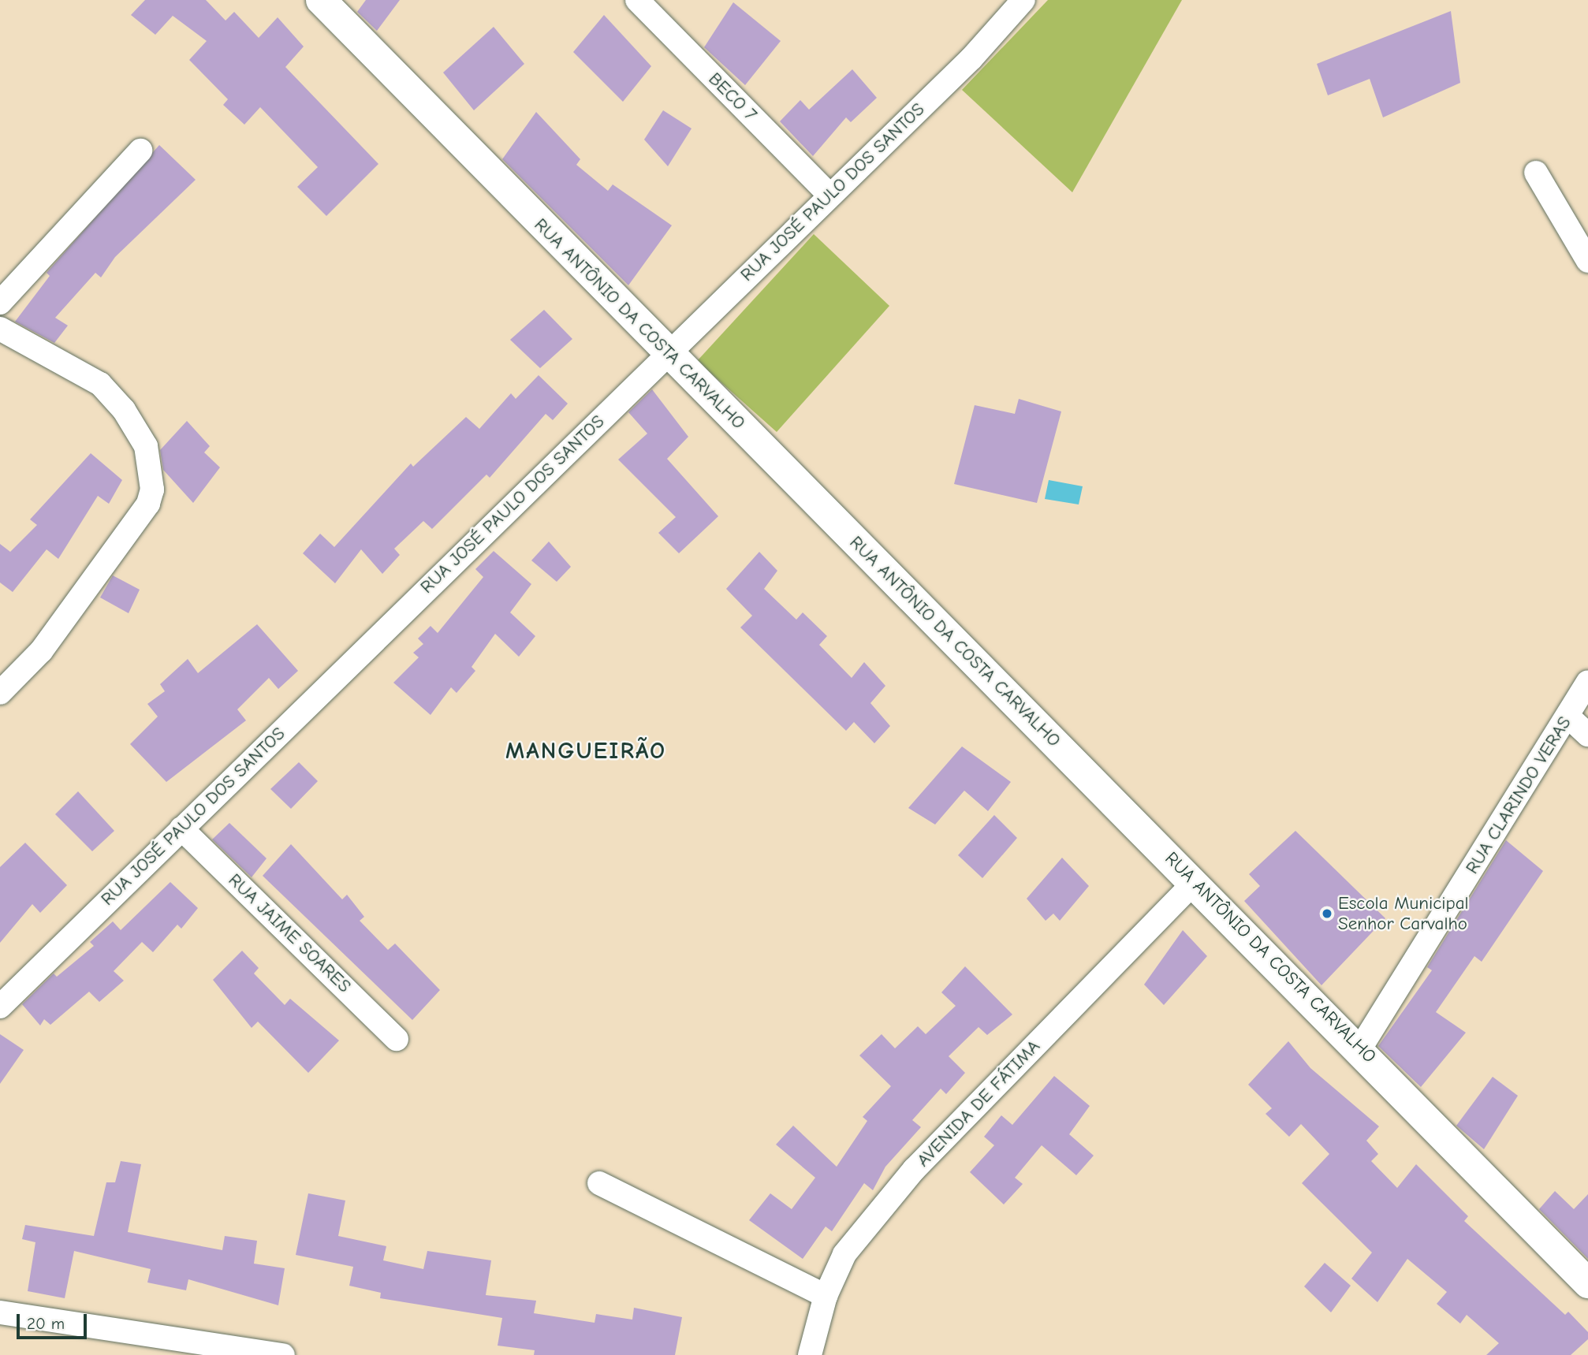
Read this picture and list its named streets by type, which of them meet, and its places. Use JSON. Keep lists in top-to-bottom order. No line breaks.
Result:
{"streets":{"street":["BECO 7","RUA JOSÉ PAULO DOS SANTOS","RUA ANTÔNIO DA COSTA CARVALHO","RUA CLARINDO VERAS","RUA JAIME SOARES","AVENIDA DE FÁTIMA"]},"crossings":[["BECO 7","RUA JOSÉ PAULO DOS SANTOS"],["RUA JOSÉ PAULO DOS SANTOS","RUA ANTÔNIO DA COSTA CARVALHO"],["RUA JOSÉ PAULO DOS SANTOS","RUA JAIME SOARES"],["RUA ANTÔNIO DA COSTA CARVALHO","RUA CLARINDO VERAS"],["RUA ANTÔNIO DA COSTA CARVALHO","AVENIDA DE FÁTIMA"]],"districts":["MANGUEIRÃO"],"places":["Escola Municipal Senhor Carvalho"],"scale_bar":"20 m"}
